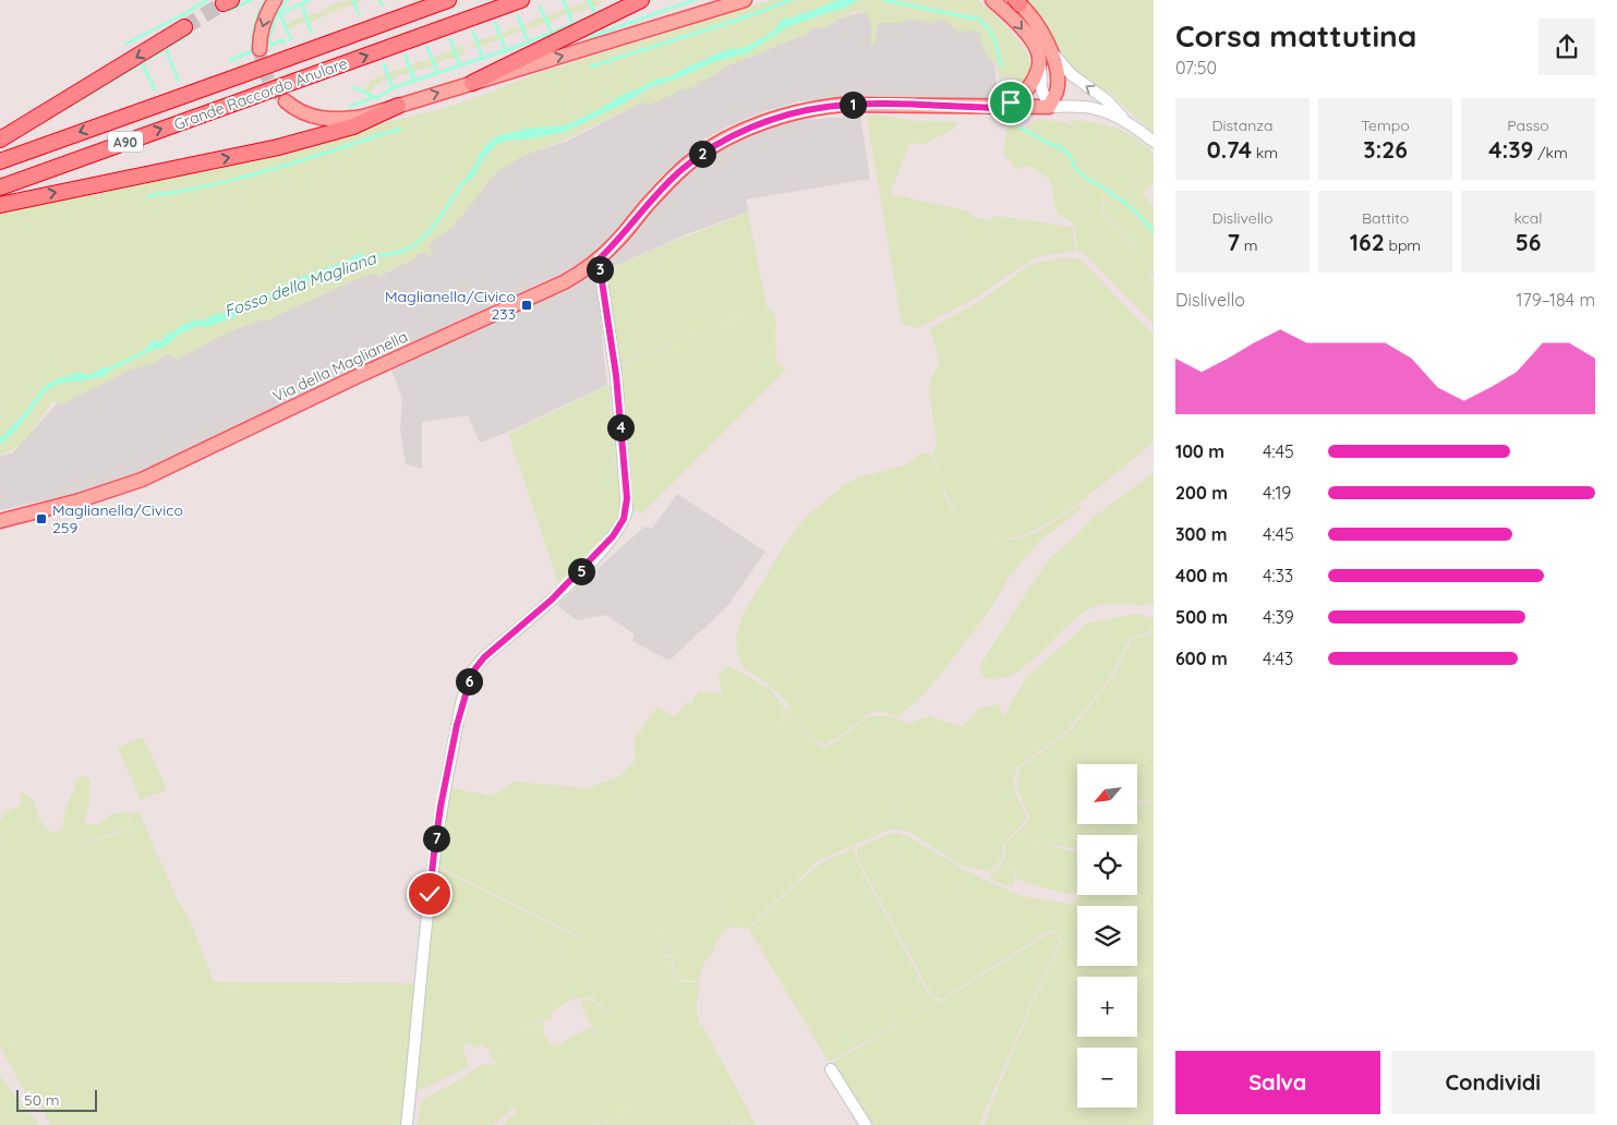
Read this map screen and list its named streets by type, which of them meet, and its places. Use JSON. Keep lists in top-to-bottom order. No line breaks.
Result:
{"streets":{"highway":["Grande Raccordo Anulare","A90"],"main road":["Via della Maglianella"]},"water":["Fosso della Magliana"],"places":{"transit":["Maglianella/Civico 233","Maglianella/Civico 259"]},"scale_bar":"50 m","north":"bottom left","page":{"heading":["Corsa mattutina","07:50"],"pins":["1","2","3","4","5","6","7"],"stats":[["Distanza","0.74 km"],["Tempo","3:26"],["Passo","4:39 /km"],["Dislivello","7 m"],["Battito","162 bpm"],["kcal","56"]],"chart":["Dislivello","179–184 m"],"list":[{"name":"100 m","note":"4:45"},{"name":"200 m","note":"4:19"},{"name":"300 m","note":"4:45"},{"name":"400 m","note":"4:33"},{"name":"500 m","note":"4:39"},{"name":"600 m","note":"4:43"}],"map_buttons":["+","−"],"buttons":["Salva","Condividi"],"scale":"50 m"}}
